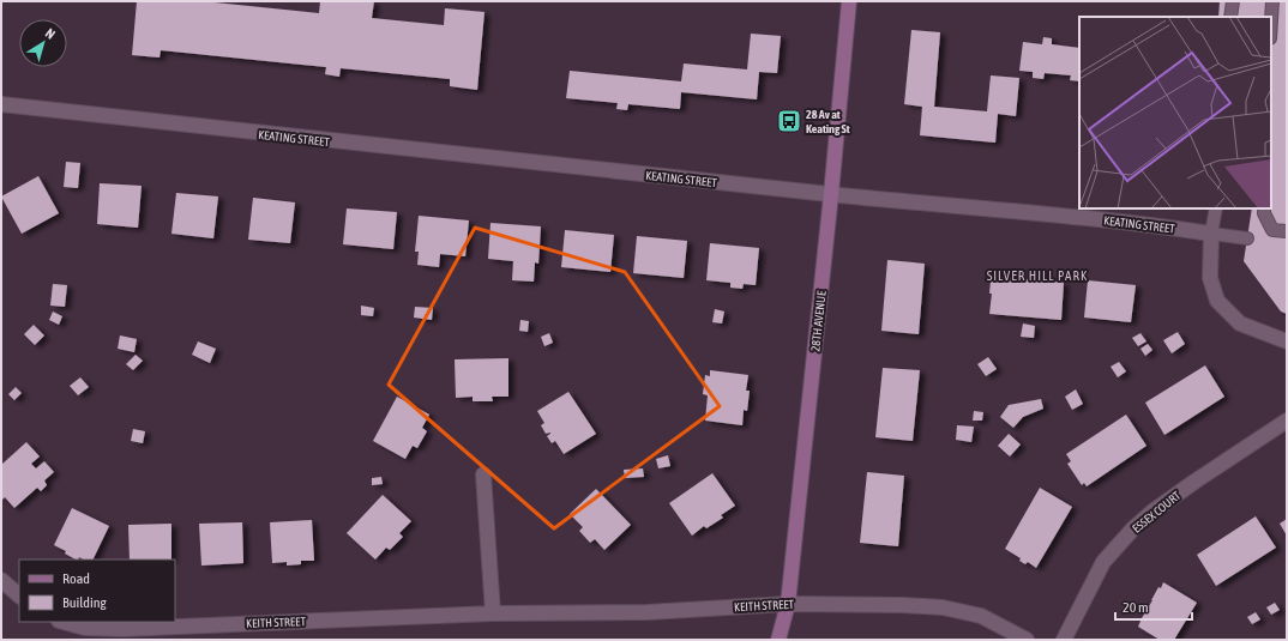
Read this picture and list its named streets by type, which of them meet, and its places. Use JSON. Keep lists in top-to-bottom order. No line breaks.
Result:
{"streets":{"street":["KEATING STREET","28TH AVENUE","ESSEX COURT","KEITH STREET"]},"crossings":[["KEATING STREET","28TH AVENUE"],["28TH AVENUE","KEITH STREET"]],"districts":["SILVER HILL PARK"],"places":{"bus stop":["28 Av at Keating St"]},"legend":["Road","Building"],"scale_bar":"20 m","north":"top right"}
